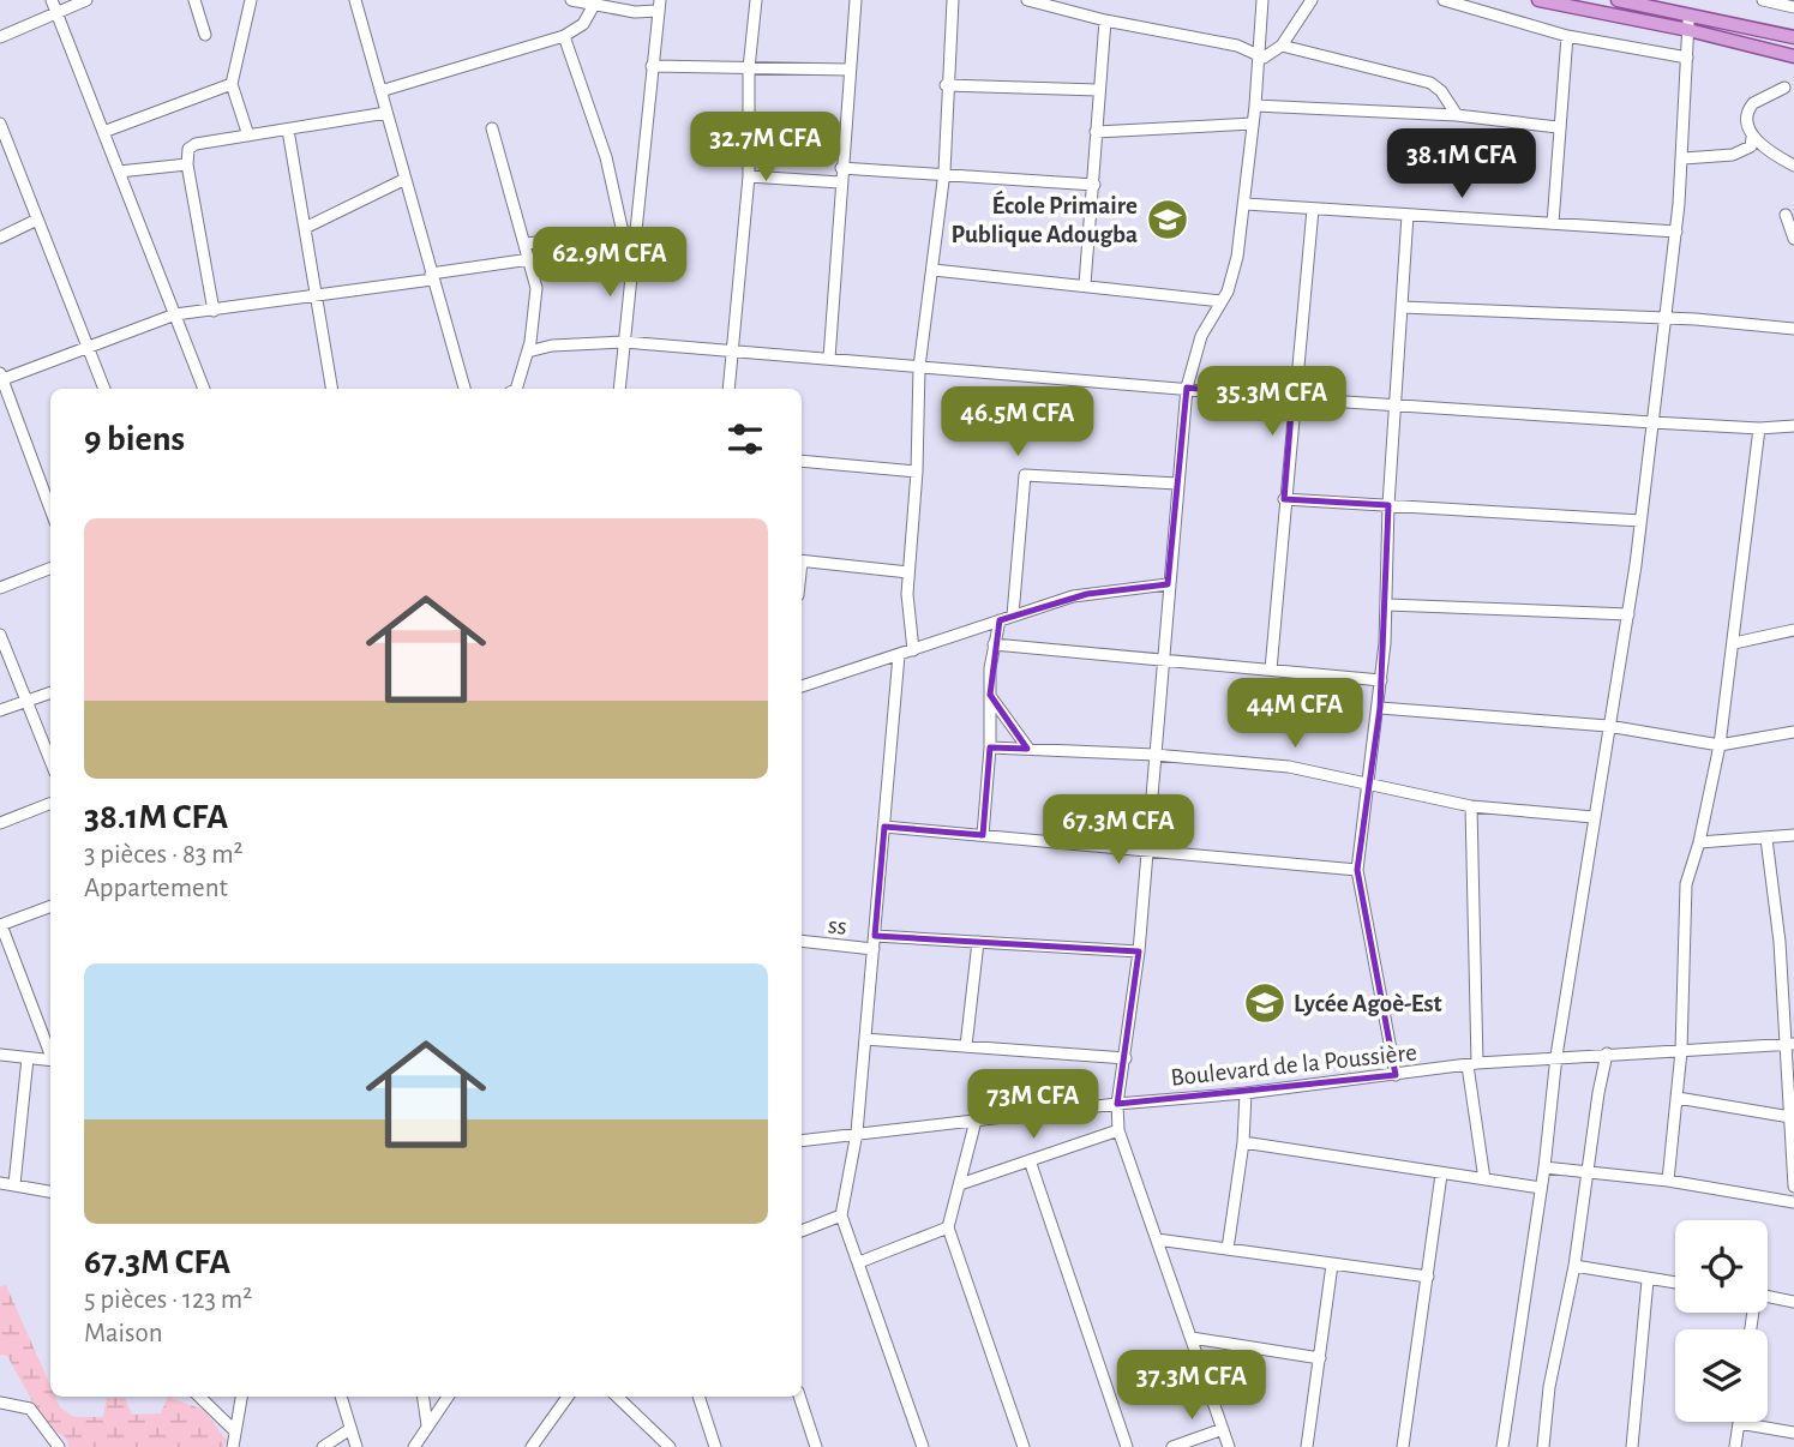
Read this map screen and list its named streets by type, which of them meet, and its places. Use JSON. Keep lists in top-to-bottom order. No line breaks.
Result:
{"streets":{"street":["ss","Boulevard de la Poussière"]},"places":{"school or university":["École Primaire Publique Adougba","Lycée Agoè-Est"]},"page":{"price":["32.7M CFA","38.1M CFA","62.9M CFA","35.3M CFA","46.5M CFA","44M CFA","67.3M CFA","73M CFA","37.3M CFA"],"heading":"9 biens","list":[{"name":"38.1M CFA","note":"3 pièces · 83 m² · Appartement"},{"name":"67.3M CFA","note":"5 pièces · 123 m² · Maison"}]}}
